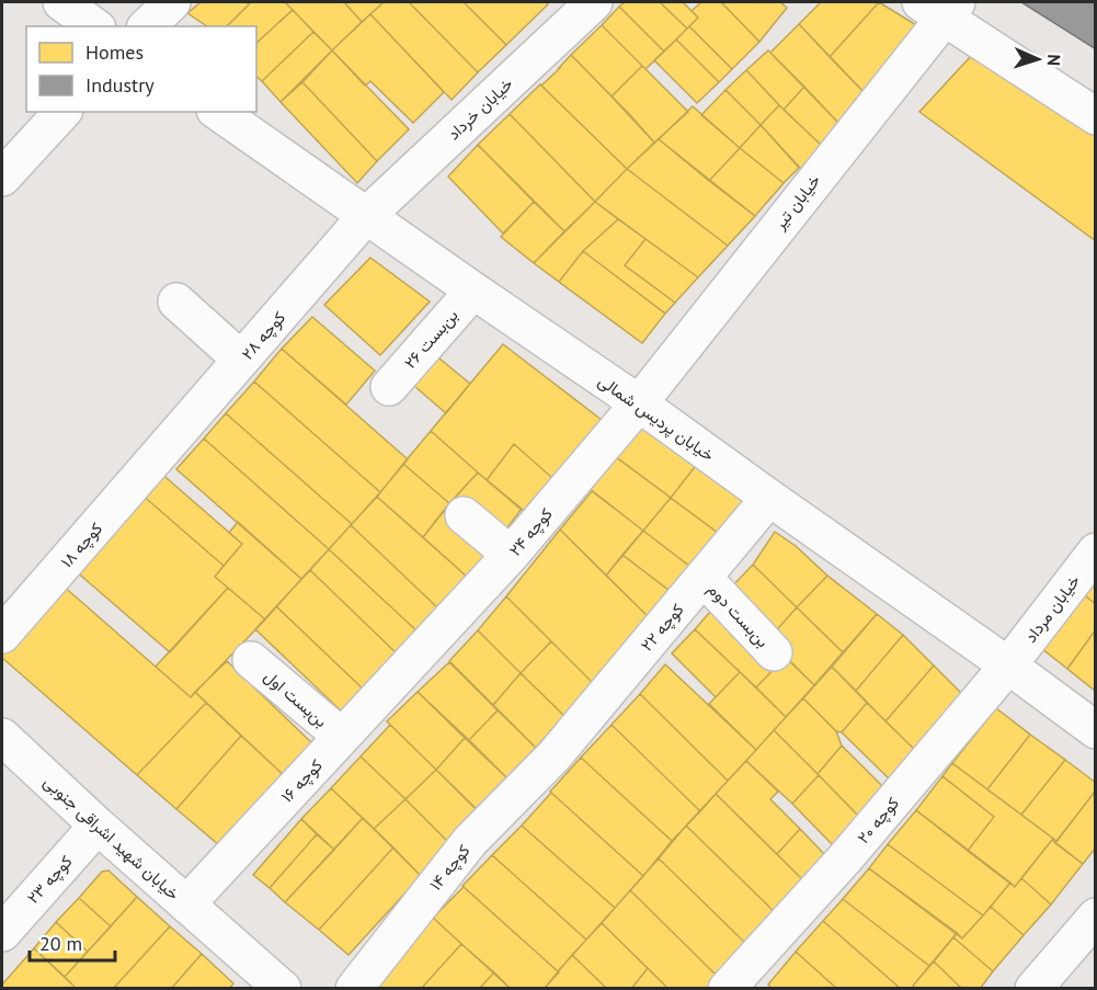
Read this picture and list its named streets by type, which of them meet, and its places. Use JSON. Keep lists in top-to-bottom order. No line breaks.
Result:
{"streets":{"street":["خیابان خرداد","خیابان تیر","کوچه ۲۸","بن‌بست ۲۶","خیابان پردیس شمالی","کوچه ۲۴","کوچه ۱۸","خیابان مرداد","بن‌بست دوم","کوچه ۲۲","بن‌بست اول","کوچه ۱۶","کوچه ۲۰","خیابان شهید اشراقی جنوبی","کوچه ۱۴","کوچه ۲۳"]},"crossings":[["خیابان خرداد","کوچه ۲۸"],["خیابان خرداد","خیابان پردیس شمالی"],["خیابان تیر","خیابان پردیس شمالی"],["خیابان تیر","کوچه ۲۴"],["کوچه ۲۸","خیابان پردیس شمالی"],["کوچه ۲۸","کوچه ۱۸"],["بن‌بست ۲۶","خیابان پردیس شمالی"],["خیابان پردیس شمالی","کوچه ۲۴"],["خیابان پردیس شمالی","خیابان مرداد"],["خیابان پردیس شمالی","کوچه ۲۲"],["خیابان پردیس شمالی","کوچه ۲۰"],["کوچه ۲۴","کوچه ۱۶"],["خیابان مرداد","کوچه ۲۰"],["بن‌بست دوم","کوچه ۲۲"],["کوچه ۲۲","کوچه ۱۴"],["بن‌بست اول","کوچه ۱۶"],["کوچه ۱۶","خیابان شهید اشراقی جنوبی"],["خیابان شهید اشراقی جنوبی","کوچه ۲۳"]],"legend":["Homes","Industry"],"scale_bar":"20 m","north":"right"}
